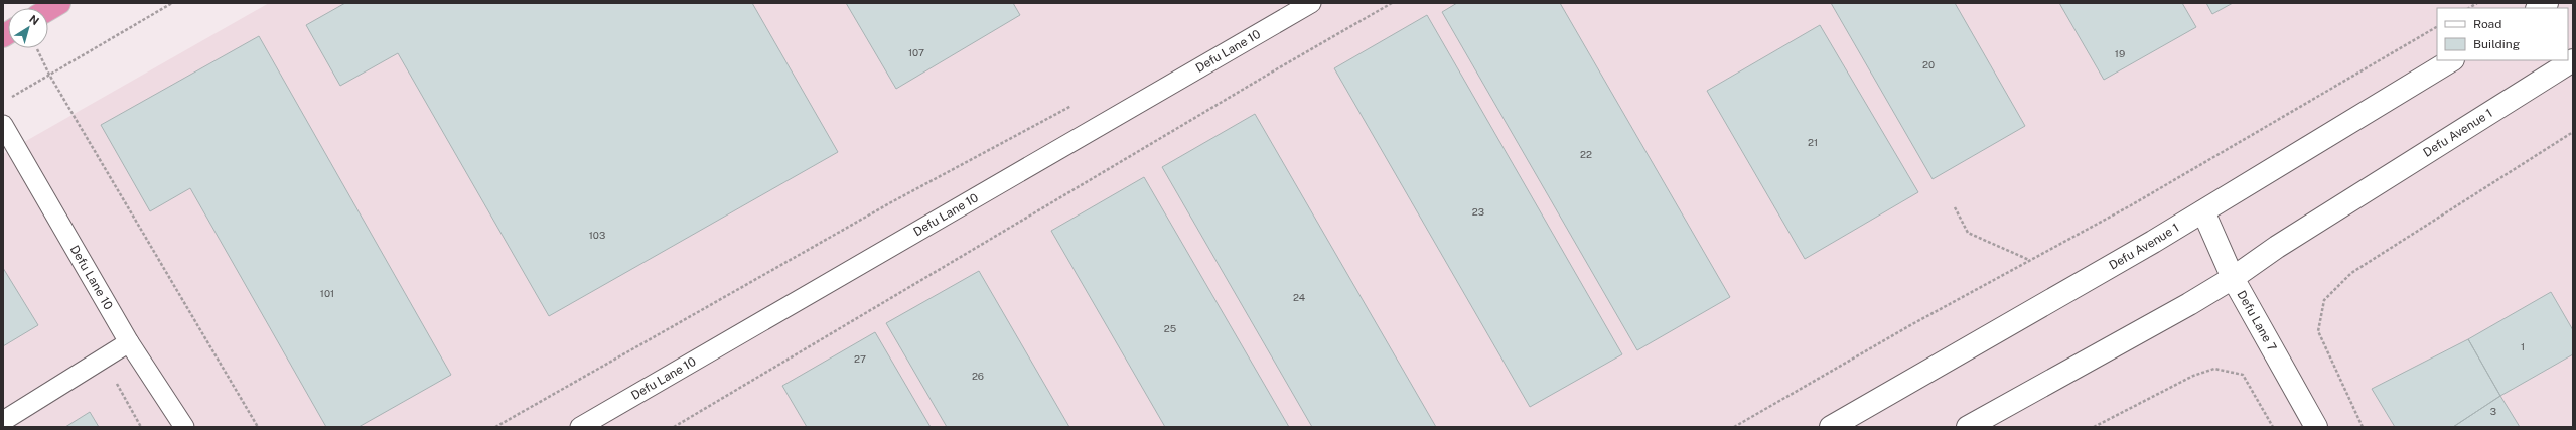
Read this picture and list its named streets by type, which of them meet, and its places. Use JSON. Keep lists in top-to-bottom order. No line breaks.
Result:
{"streets":{"main road":["Defu Avenue 1","Defu Lane 7"],"lane":["Defu Lane 10"]},"crossings":[["Defu Avenue 1","Defu Lane 7"]],"house_numbers":["107","19","20","21","22","23","103","101","24","25","1","27","26","3"],"legend":["Road","Building"],"north":"top right"}
